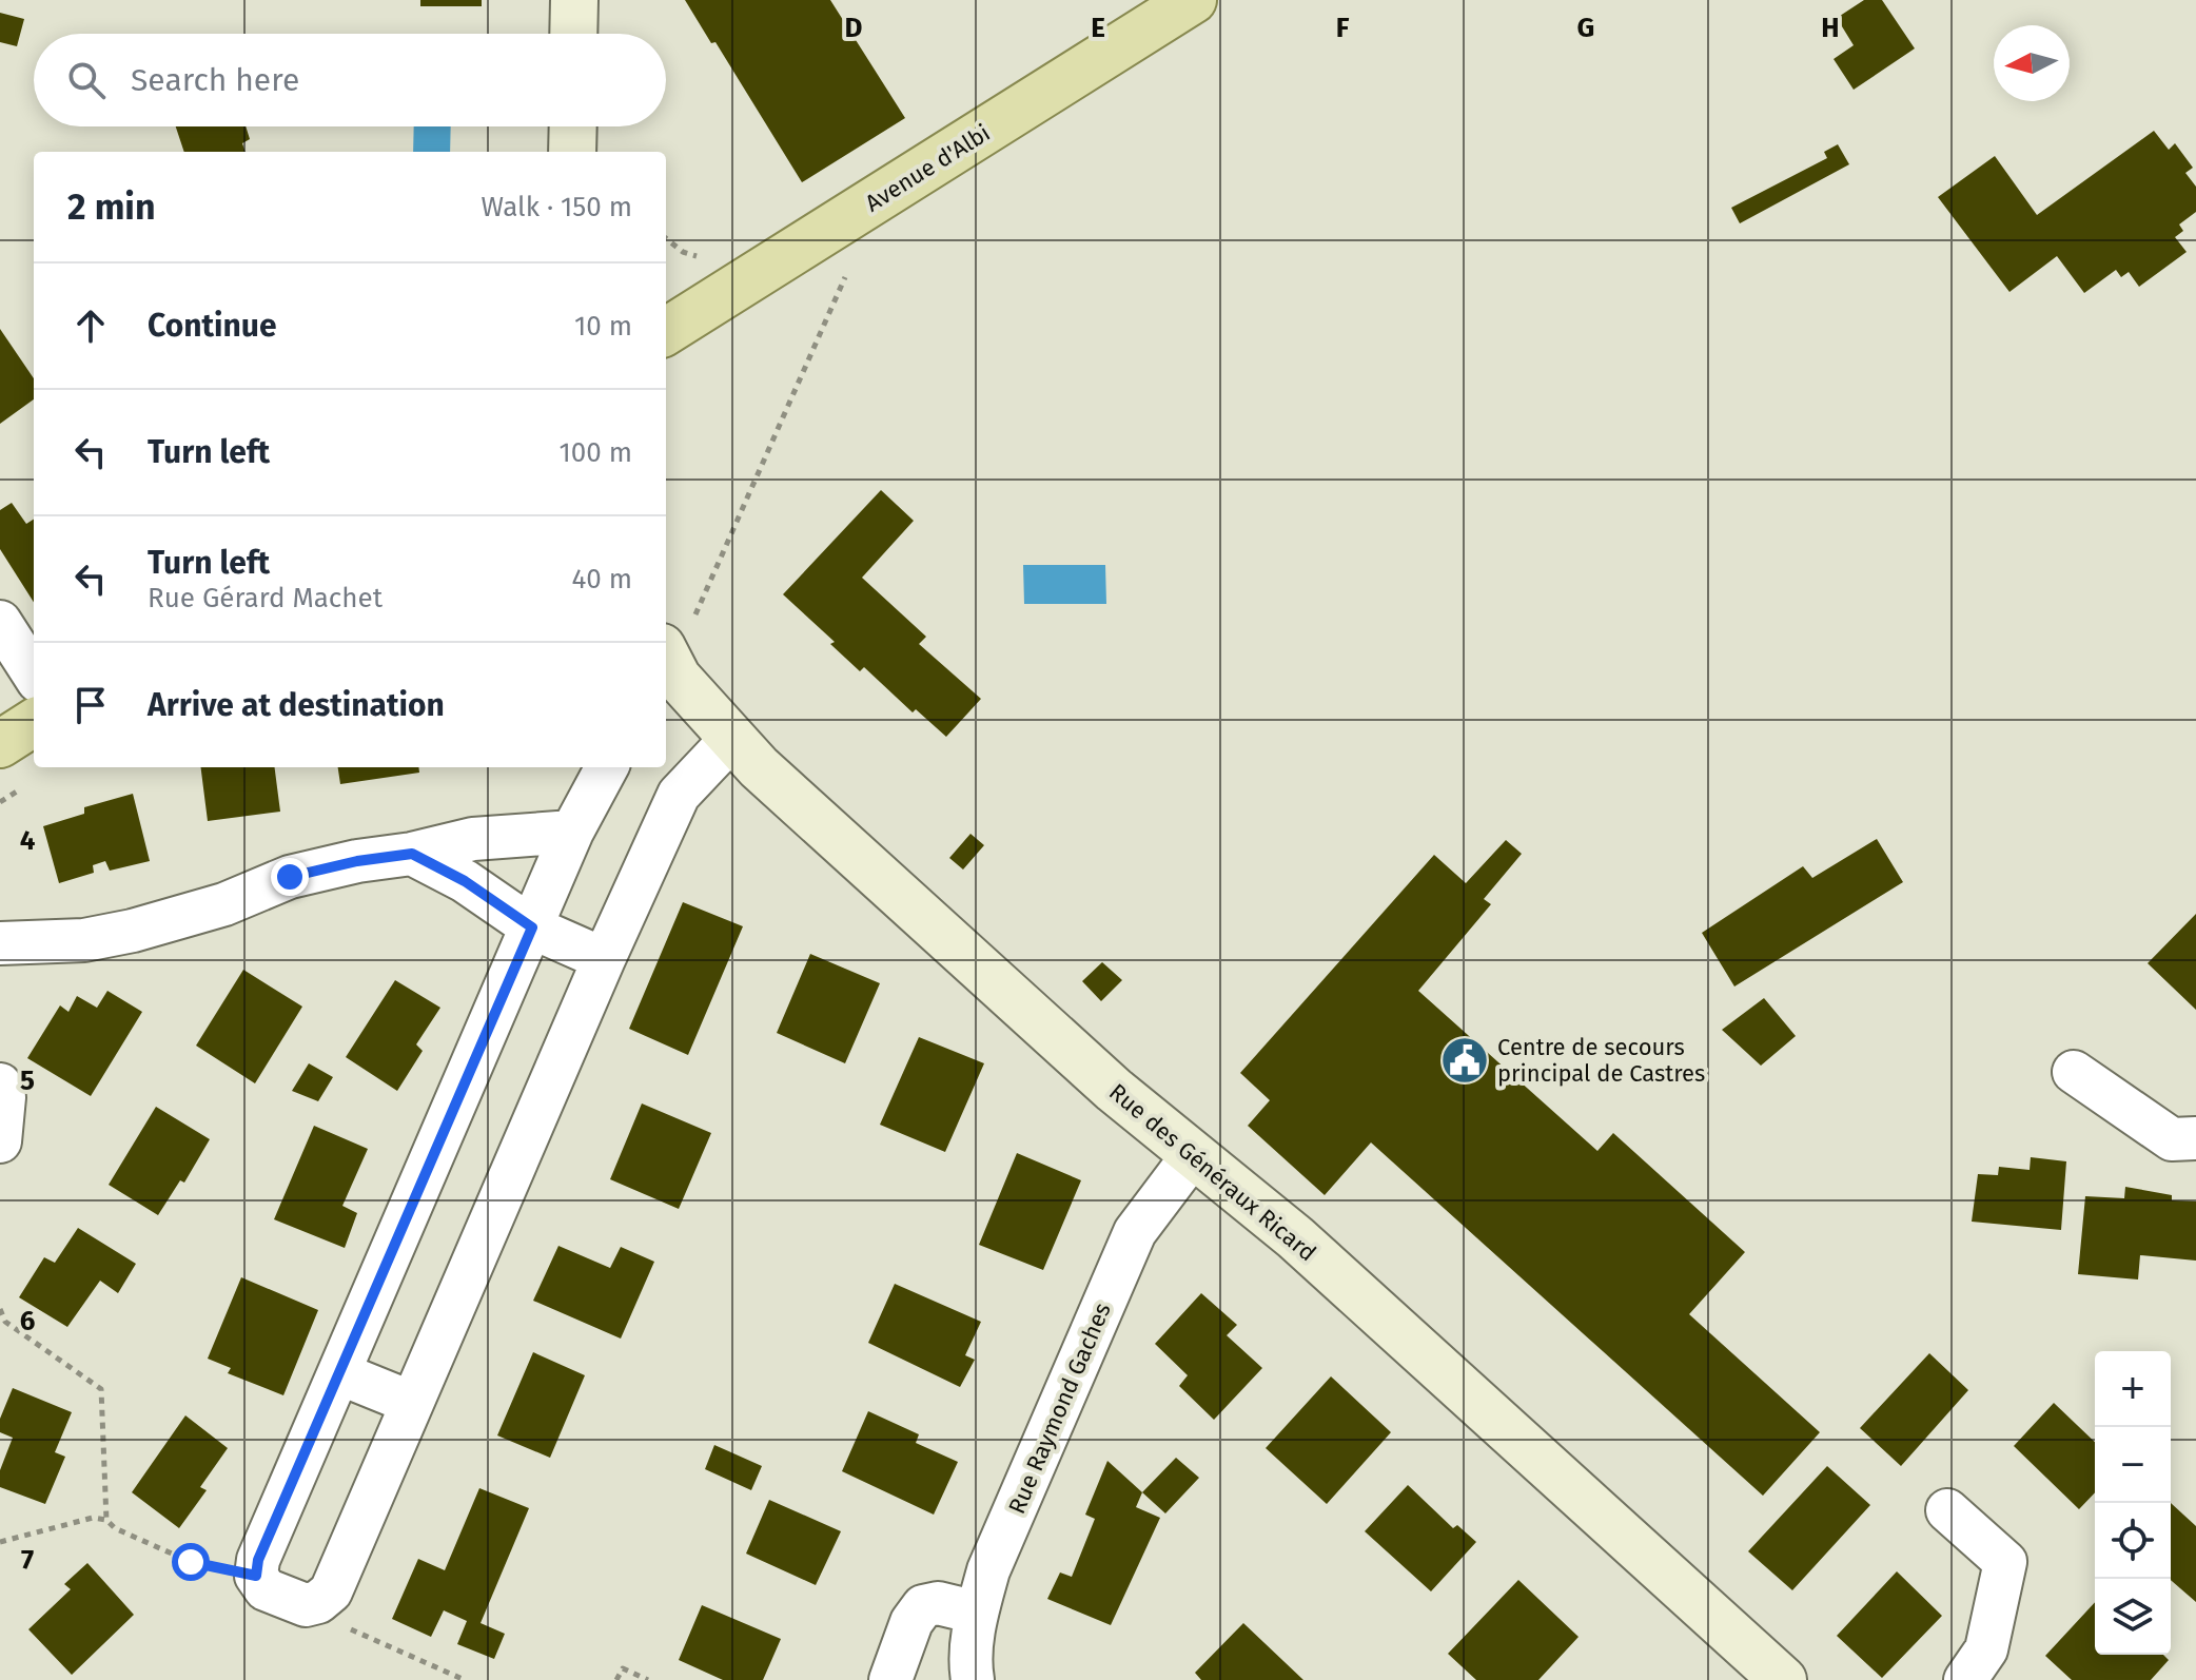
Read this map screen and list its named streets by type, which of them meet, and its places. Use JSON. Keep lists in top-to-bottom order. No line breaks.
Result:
{"streets":{"main road":["Avenue d'Albi"],"street":["Rue des Généraux Ricard","Rue Raymond Gaches"]},"crossings":[["Rue des Généraux Ricard","Rue Raymond Gaches"]],"places":{"public building":["Centre de secours principal de Castres"]},"north":"left","page":{"search":"Search here","heading":["2 min","Walk · 150 m"],"list":[["Continue","10 m"],["Turn left","100 m"],["Turn left","Rue Gérard Machet","40 m"],"Arrive at destination"],"map_buttons":["+","−"]},"grid":{"columns":["D","E","F","G","H"],"rows":["4","5","6","7"]}}
